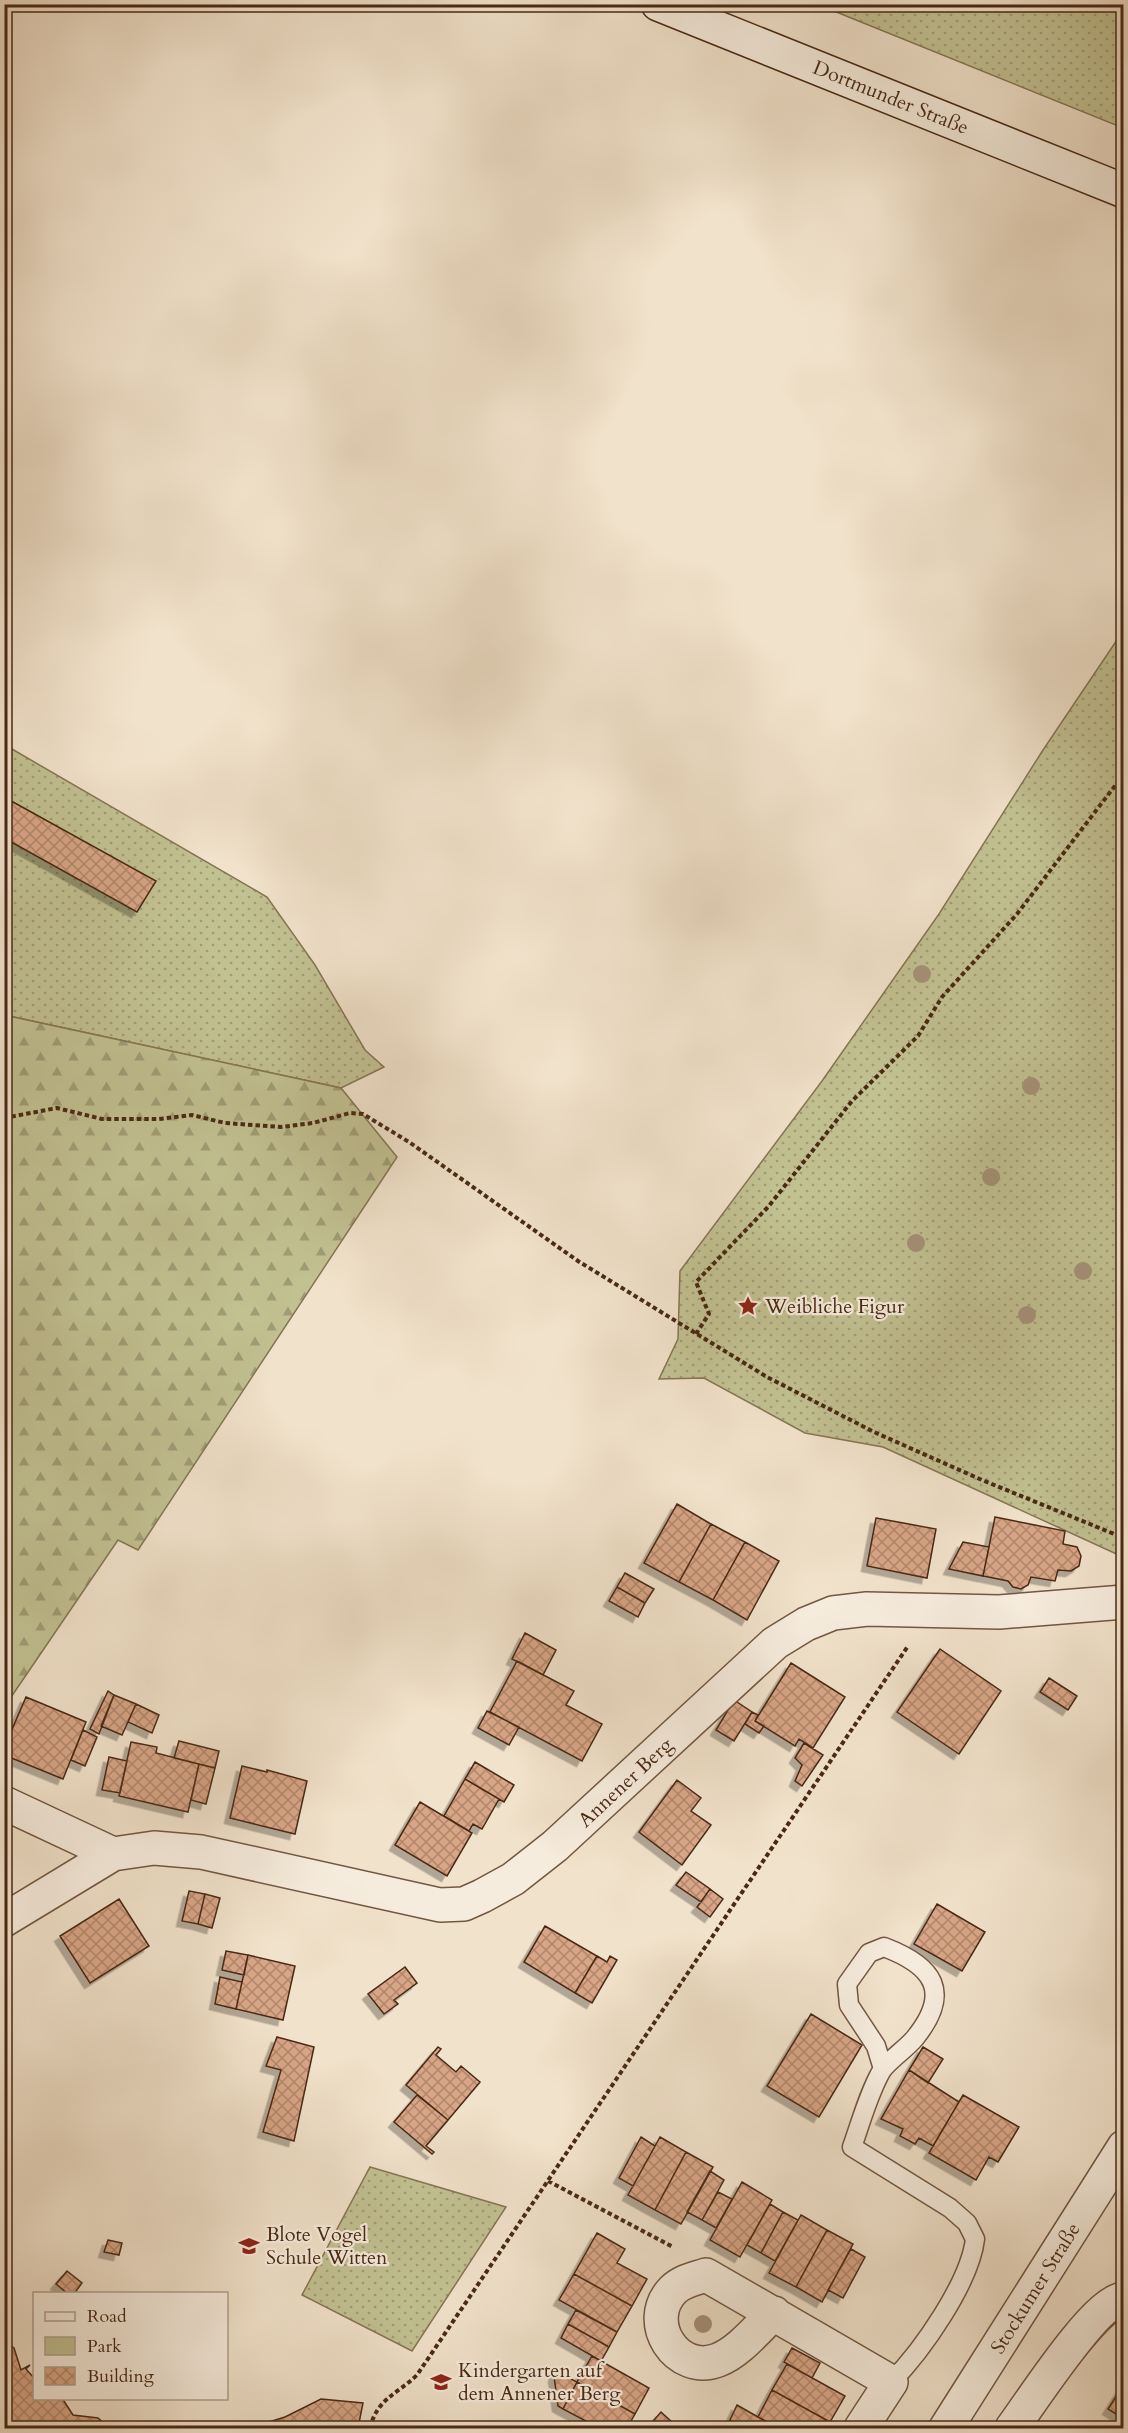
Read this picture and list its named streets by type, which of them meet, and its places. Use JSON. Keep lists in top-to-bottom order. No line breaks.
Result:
{"streets":{"street":["Dortmunder Straße","Annener Berg","Stockumer Straße"]},"places":{"place":["Weibliche Figur"],"school or university":["Blote Vogel Schule Witten","Kindergarten auf dem Annener Berg"]},"legend":["Road","Park","Building"]}
